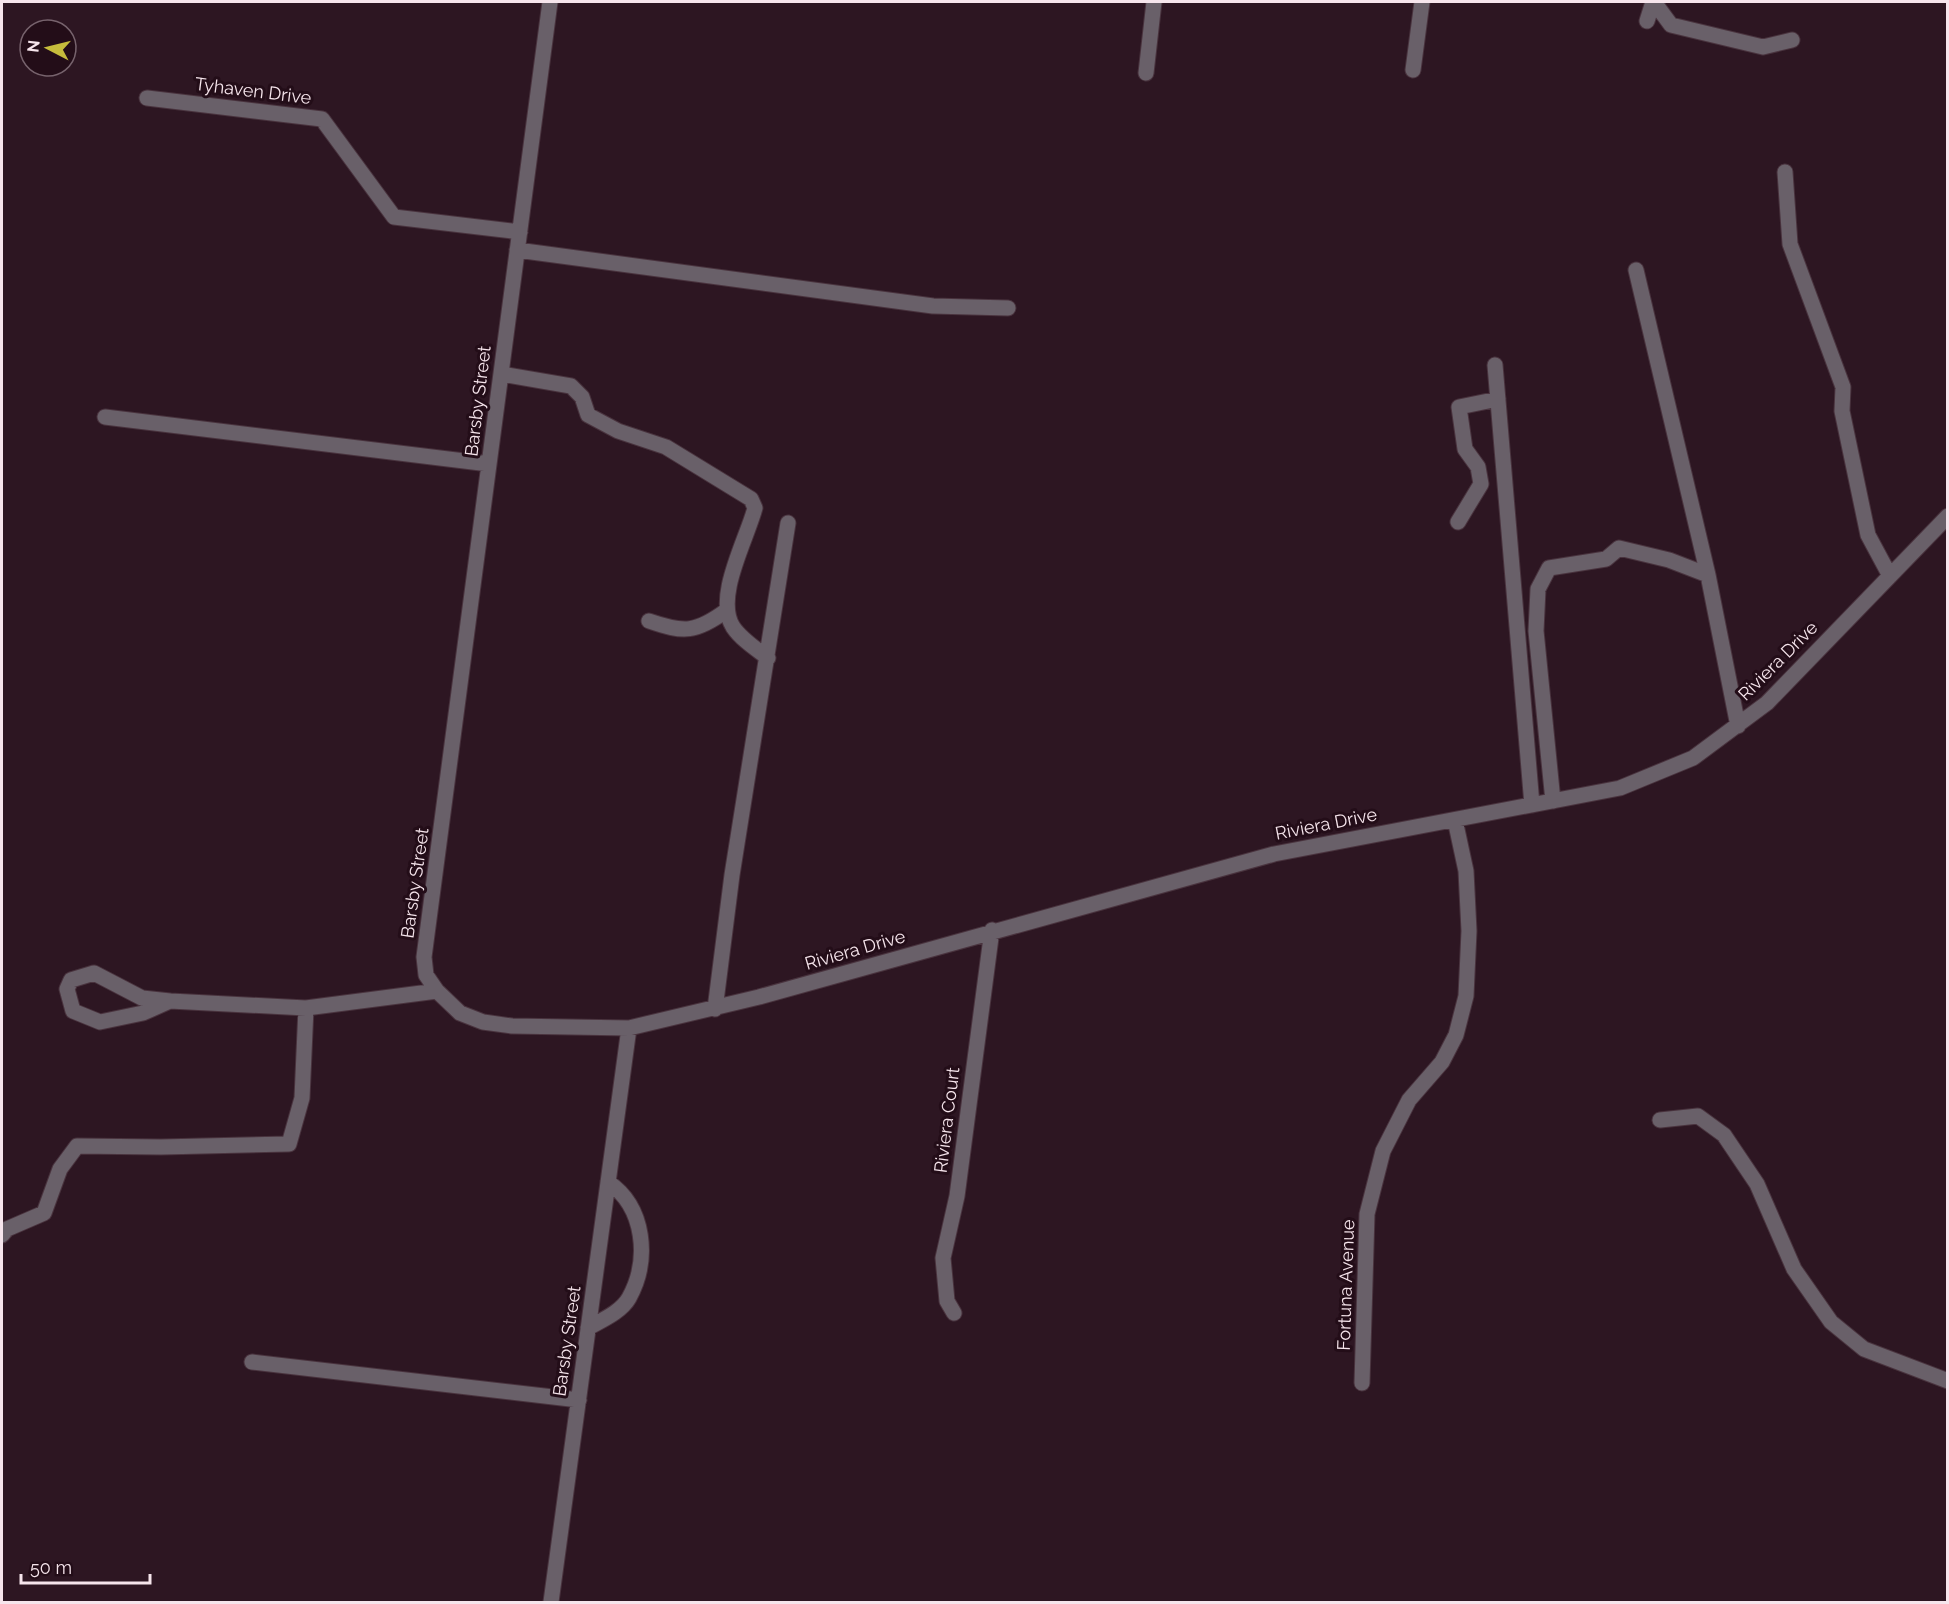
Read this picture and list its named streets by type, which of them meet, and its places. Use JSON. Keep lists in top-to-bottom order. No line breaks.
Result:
{"streets":{"street":["Tyhaven Drive","Barsby Street","Riviera Drive","Riviera Court","Fortuna Avenue"]},"crossings":[["Tyhaven Drive","Barsby Street"],["Barsby Street","Riviera Drive"],["Riviera Drive","Riviera Court"],["Riviera Drive","Fortuna Avenue"]],"scale_bar":"50 m","north":"left"}
